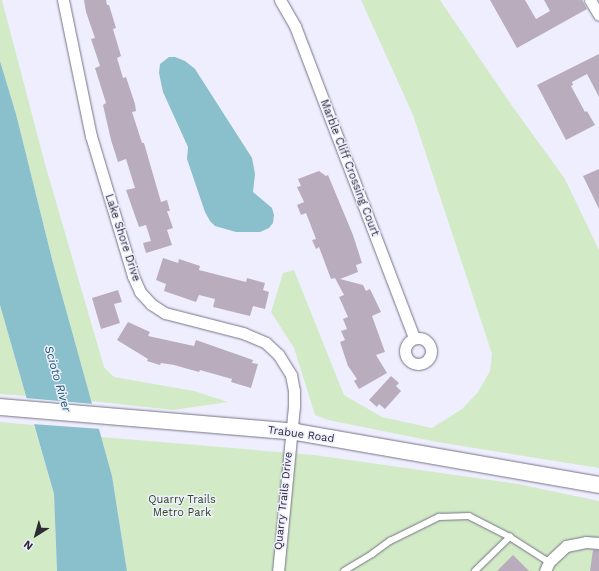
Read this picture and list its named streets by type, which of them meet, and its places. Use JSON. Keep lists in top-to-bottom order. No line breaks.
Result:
{"streets":{"main road":["Trabue Road"],"street":["Marble Cliff Crossing Court","Lake Shore Drive","Quarry Trails Drive"]},"crossings":[["Lake Shore Drive","Trabue Road"],["Lake Shore Drive","Quarry Trails Drive"],["Trabue Road","Quarry Trails Drive"]],"water":["Scioto River"],"parks":["Quarry Trails Metro Park"],"north":"bottom left"}
